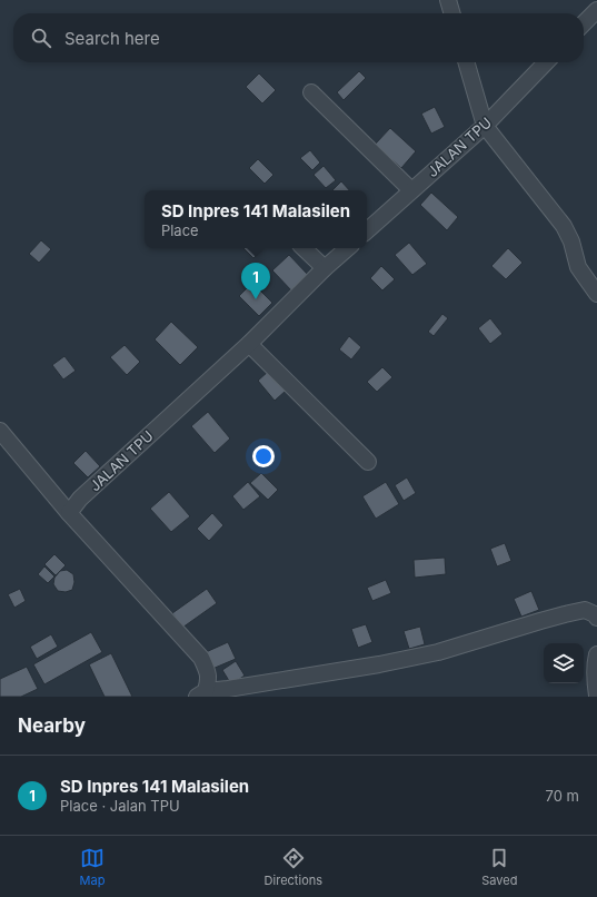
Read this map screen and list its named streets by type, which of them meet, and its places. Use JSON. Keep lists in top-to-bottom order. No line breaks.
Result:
{"streets":{"street":["JALAN TPU"]},"page":{"search":"Search here","popup":["SD Inpres 141 Malasilen","Place"],"pins":"1","heading":"Nearby","list":[{"mark":"1","name":"SD Inpres 141 Malasilen","note":"Place · Jalan TPU","value":"70 m"}],"nav":["Map","Directions","Saved"]}}
